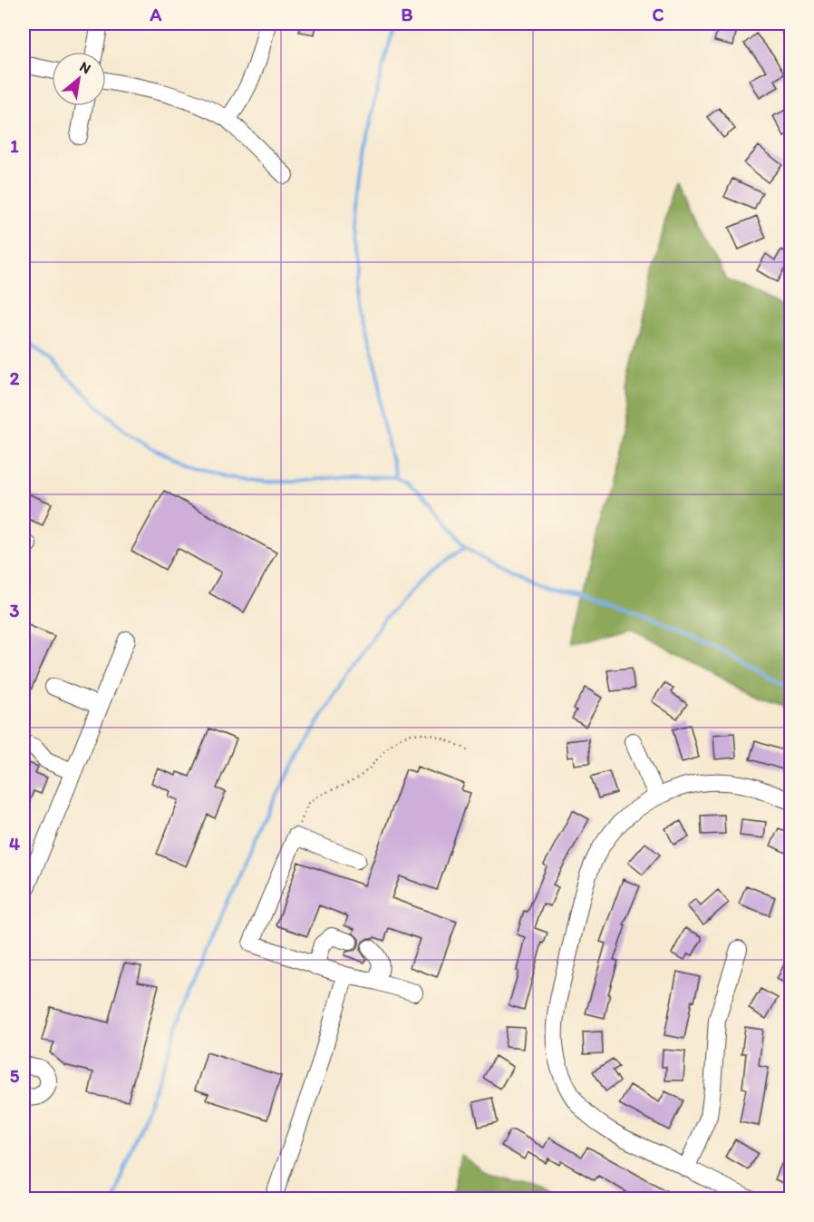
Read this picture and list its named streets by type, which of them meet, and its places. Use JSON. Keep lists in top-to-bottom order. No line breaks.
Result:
{"north":"top right","grid":{"columns":["A","B","C"],"rows":["1","2","3","4","5"]}}
